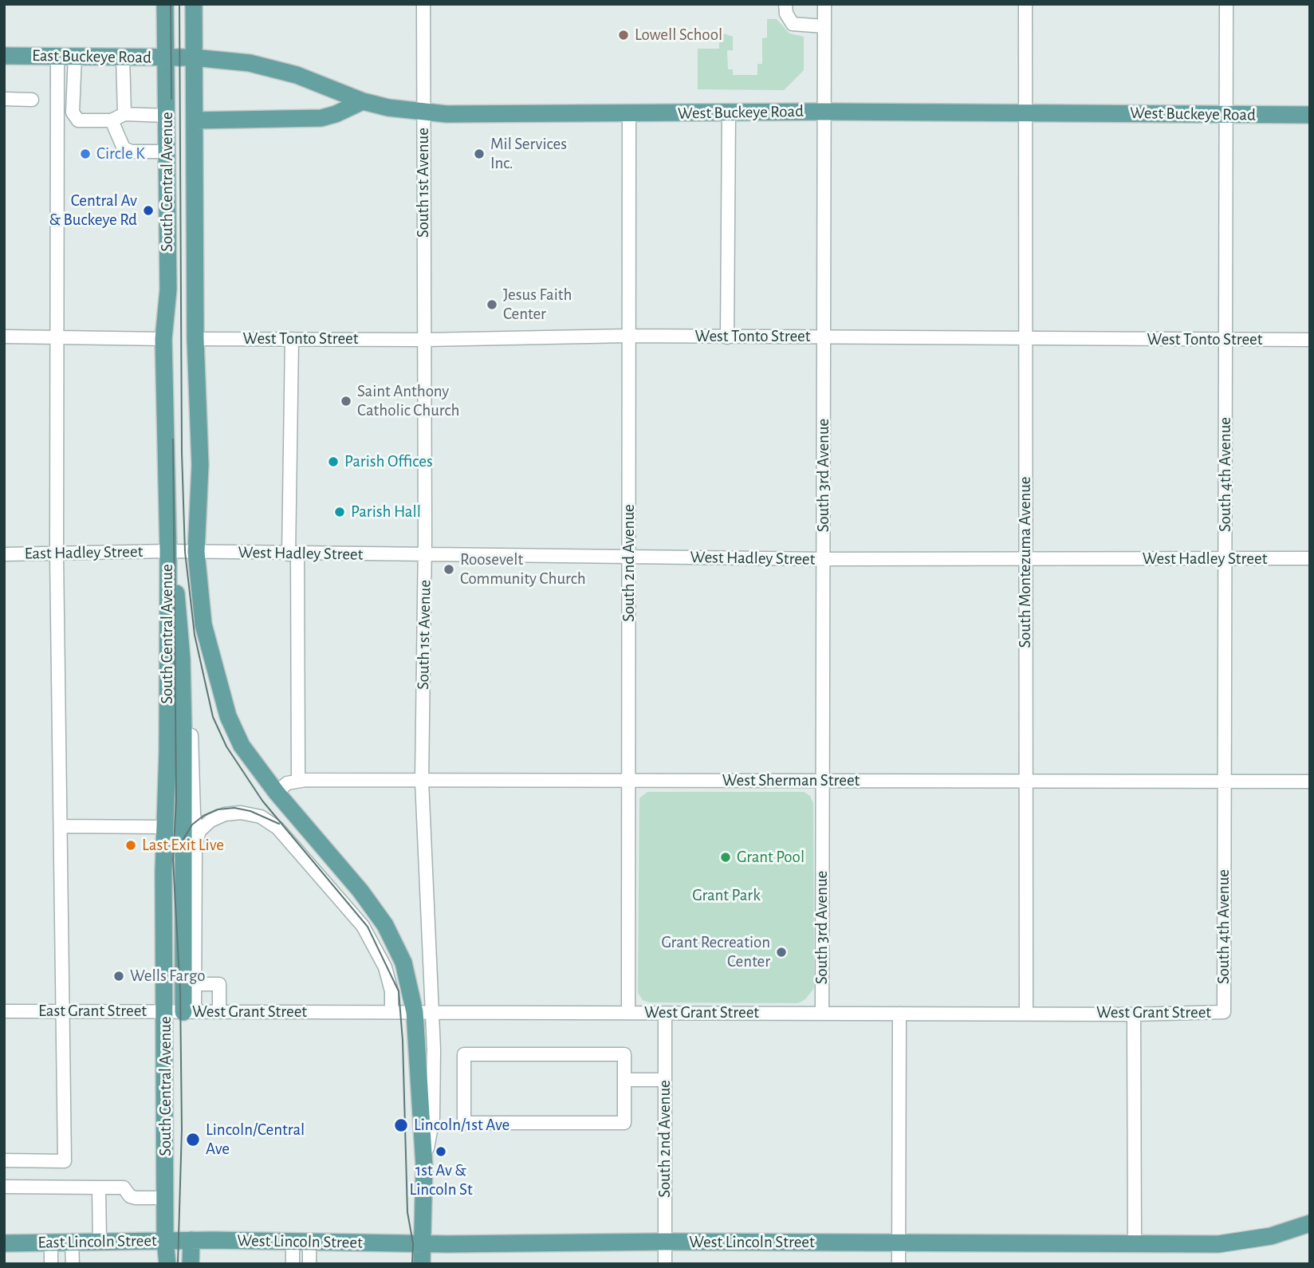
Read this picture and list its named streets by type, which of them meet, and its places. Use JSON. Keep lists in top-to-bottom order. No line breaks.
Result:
{"streets":{"main road":["East Buckeye Road","West Buckeye Road","South Central Avenue","East Lincoln Street","West Lincoln Street"],"street":["South 1st Avenue","West Tonto Street","South 4th Avenue","South 3rd Avenue","East Hadley Street","West Hadley Street","South Montezuma Avenue","South 2nd Avenue","West Sherman Street","East Grant Street","West Grant Street"]},"crossings":[["East Buckeye Road","West Buckeye Road"],["East Buckeye Road","South Central Avenue"],["West Buckeye Road","South Central Avenue"],["West Buckeye Road","South 1st Avenue"],["West Buckeye Road","South 4th Avenue"],["West Buckeye Road","South 3rd Avenue"],["West Buckeye Road","South Montezuma Avenue"],["West Buckeye Road","South 2nd Avenue"],["South Central Avenue","South 1st Avenue"],["South Central Avenue","West Tonto Street"],["South Central Avenue","East Hadley Street"],["South Central Avenue","West Hadley Street"],["South Central Avenue","West Sherman Street"],["South Central Avenue","East Grant Street"],["South Central Avenue","West Grant Street"],["South Central Avenue","East Lincoln Street"],["South Central Avenue","West Lincoln Street"],["South 1st Avenue","West Tonto Street"],["South 1st Avenue","West Hadley Street"],["South 1st Avenue","West Sherman Street"],["South 1st Avenue","West Grant Street"],["West Tonto Street","South 4th Avenue"],["West Tonto Street","South 3rd Avenue"],["West Tonto Street","South Montezuma Avenue"],["West Tonto Street","South 2nd Avenue"],["South 4th Avenue","West Hadley Street"],["South 4th Avenue","West Sherman Street"],["South 4th Avenue","West Grant Street"],["South 3rd Avenue","West Hadley Street"],["South 3rd Avenue","West Sherman Street"],["South 3rd Avenue","West Grant Street"],["East Hadley Street","West Hadley Street"],["West Hadley Street","South Montezuma Avenue"],["West Hadley Street","South 2nd Avenue"],["South Montezuma Avenue","West Sherman Street"],["South Montezuma Avenue","West Grant Street"],["South 2nd Avenue","West Sherman Street"],["South 2nd Avenue","West Grant Street"],["South 2nd Avenue","West Lincoln Street"],["East Grant Street","West Grant Street"],["East Lincoln Street","West Lincoln Street"]],"parks":["Grant Park"],"places":["Lowell School","Circle K","Mil Services Inc.","Central Av & Buckeye Rd","Jesus Faith Center","Saint Anthony Catholic Church","Parish Offices","Parish Hall","Roosevelt Community Church","Last Exit Live","Grant Pool","Grant Recreation Center","Wells Fargo","Lincoln/1st Ave","Lincoln/Central Ave","1st Av & Lincoln St"]}
